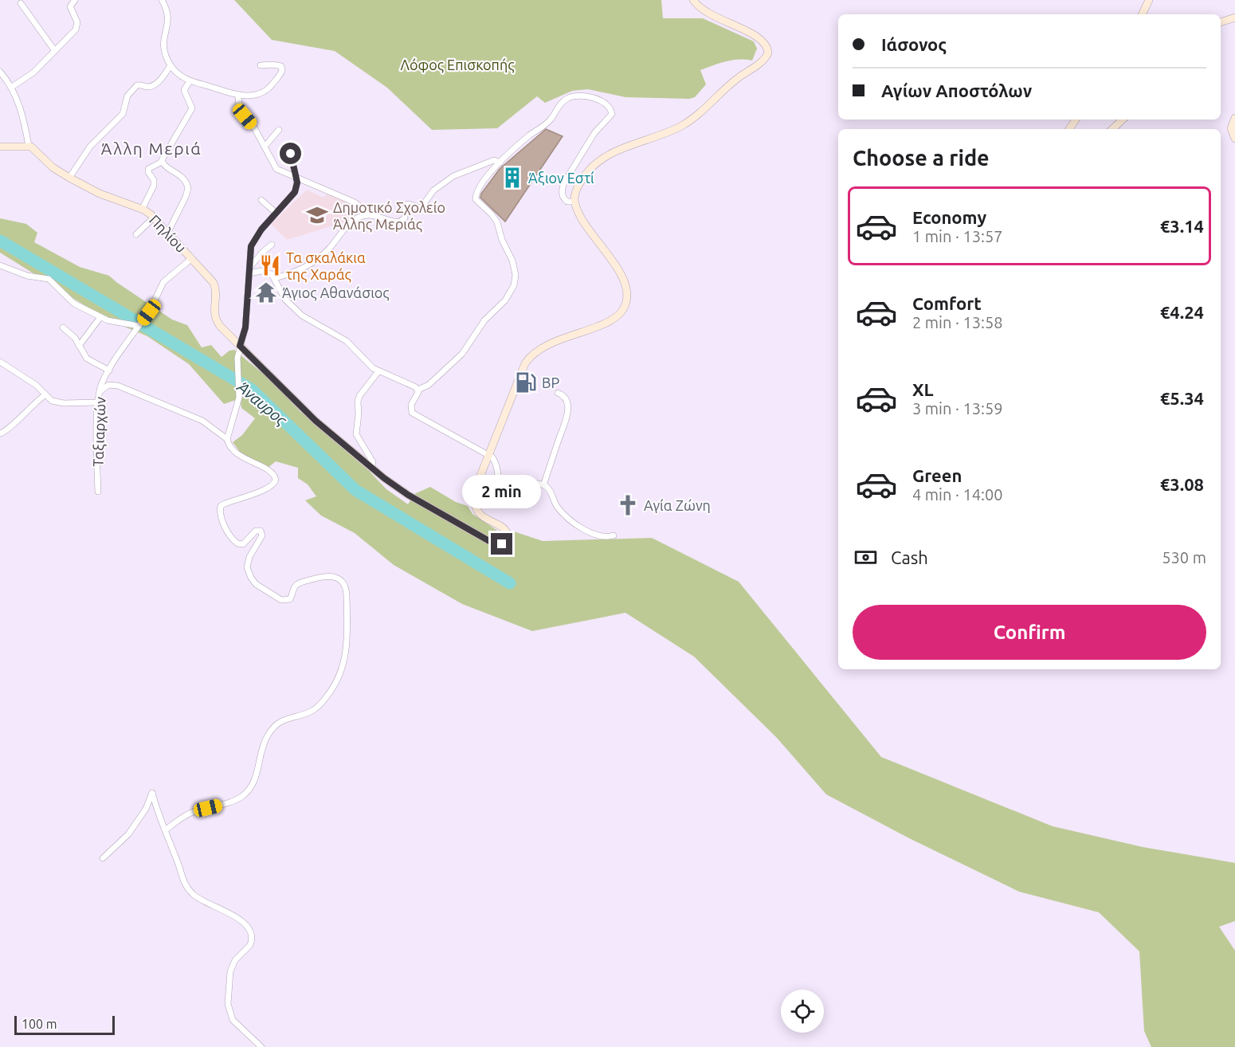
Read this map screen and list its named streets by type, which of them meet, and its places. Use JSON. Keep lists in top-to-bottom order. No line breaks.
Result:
{"streets":{"main road":["Πηλίου"],"street":["Ταξιαρχών"]},"crossings":[["Πηλίου","Ταξιαρχών"]],"districts":["Άλλη Μεριά"],"water":["Άναυρος"],"parks":["Λόφος Επισκοπής"],"places":{"building":["Άξιον Εστί"],"school or university":["Δημοτικό Σχολείο Άλλης Μεριάς"],"restaurant":["Τα σκαλάκια της Χαράς"],"temple":["Άγιος Αθανάσιος"],"fuel station":["BP"],"church":["Αγία Ζώνη"]},"scale_bar":"100 m","page":{"banner":["Ιάσονος","Αγίων Αποστόλων"],"heading":"Choose a ride","list":[{"name":"Economy","note":"1 min · 13:57","value":"€3.14"},{"name":"Comfort","note":"2 min · 13:58","value":"€4.24"},{"name":"XL","note":"3 min · 13:59","value":"€5.34"},{"name":"Green","note":"4 min · 14:00","value":"€3.08"}],"bubble":"2 min","pay":["Cash","530 m"],"buttons":"Confirm","scale":"100 m"}}
